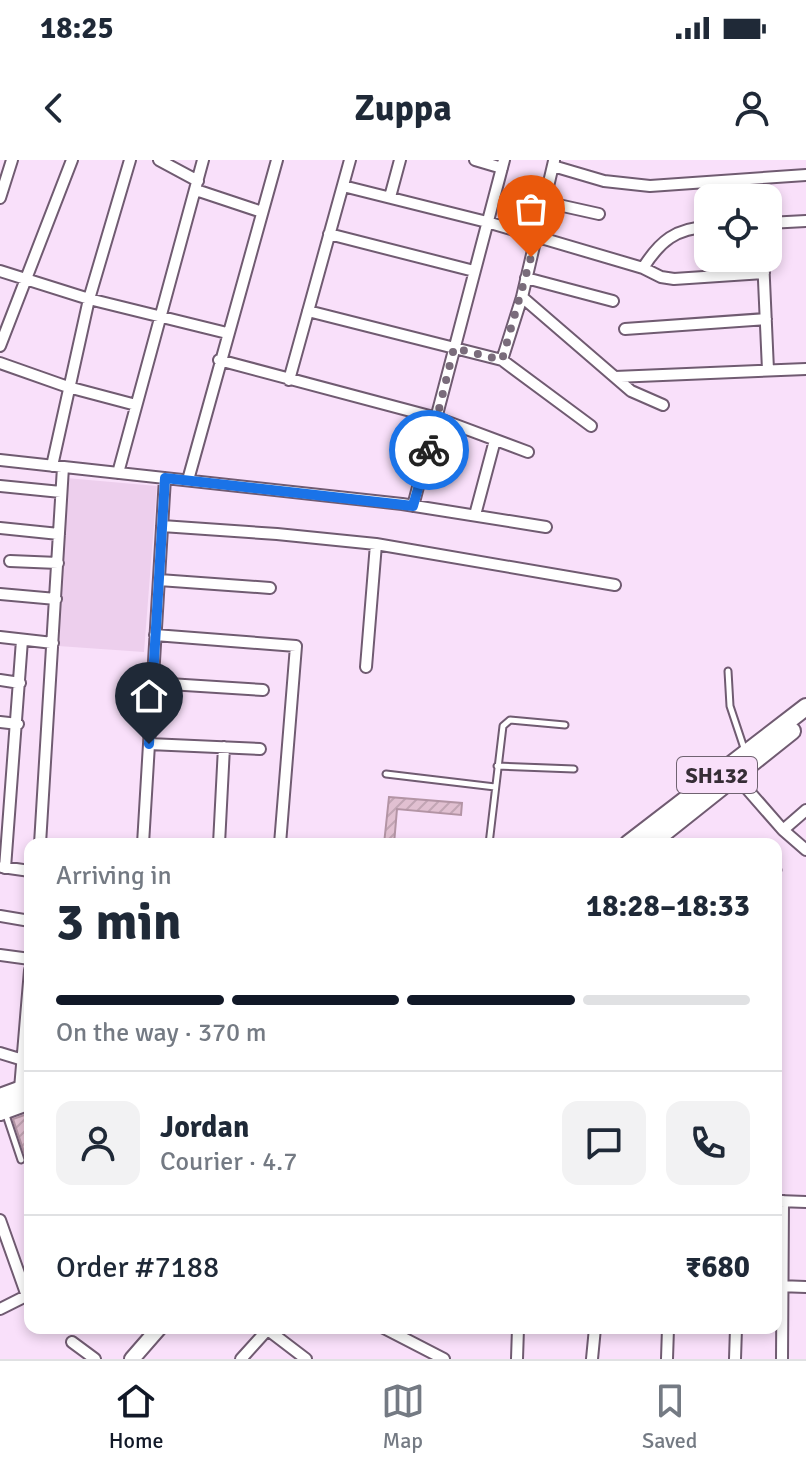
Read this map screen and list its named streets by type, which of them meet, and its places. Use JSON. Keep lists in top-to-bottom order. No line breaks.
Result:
{"streets":{"main road":["SH132"]},"page":{"status":"18:25","header":"Zuppa","heading":["3 min","Arriving in","18:28–18:33"],"panel":["Jordan","Courier · 4.7","Order #7188","₹680"],"bar":"On the way · 370 m","tabs":["Home","Map","Saved"]}}
